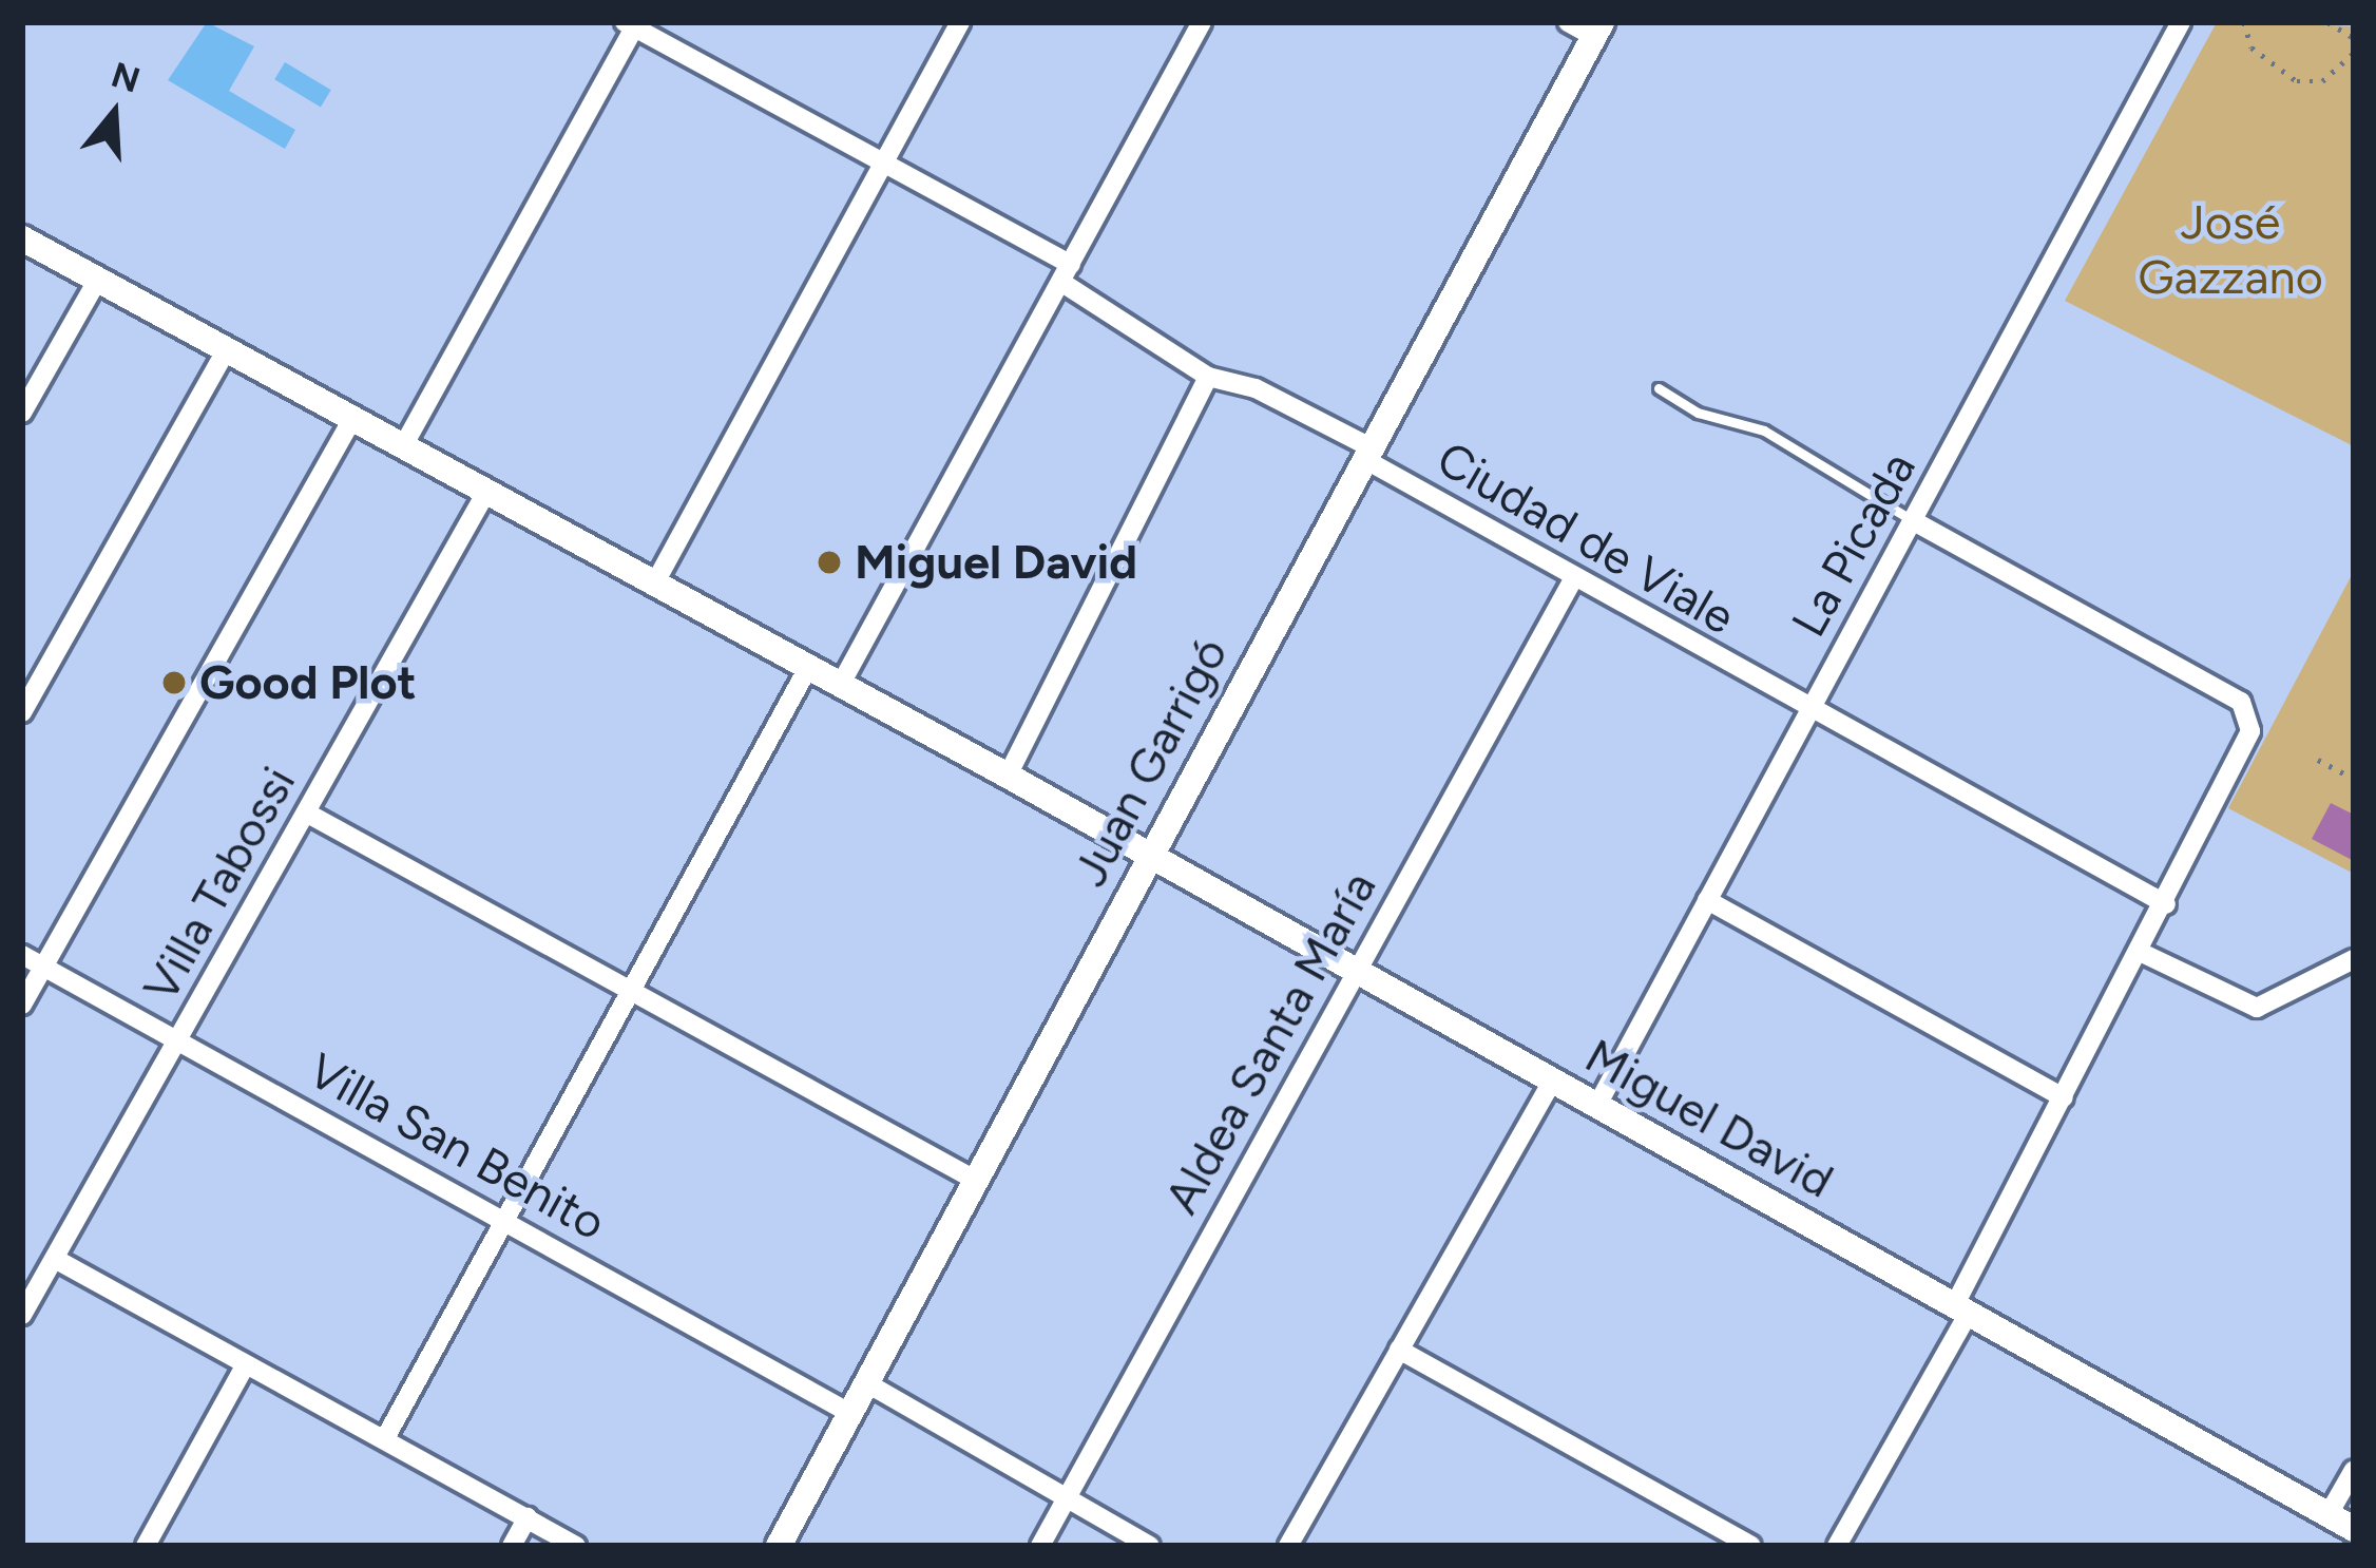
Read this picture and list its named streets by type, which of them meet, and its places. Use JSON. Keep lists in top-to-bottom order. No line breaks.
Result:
{"streets":{"street":["Ciudad de Viale","La Picada","Juan Garrigó","Villa Tabossi","Aldea Santa María","Miguel David","Villa San Benito"]},"crossings":[["Ciudad de Viale","La Picada"],["Ciudad de Viale","Juan Garrigó"],["Ciudad de Viale","Aldea Santa María"],["La Picada","Miguel David"],["Juan Garrigó","Miguel David"],["Juan Garrigó","Villa San Benito"],["Villa Tabossi","Miguel David"],["Villa Tabossi","Villa San Benito"],["Aldea Santa María","Miguel David"]],"parks":["José Gazzano"],"places":["Miguel David","Good Plot"],"north":"top"}
